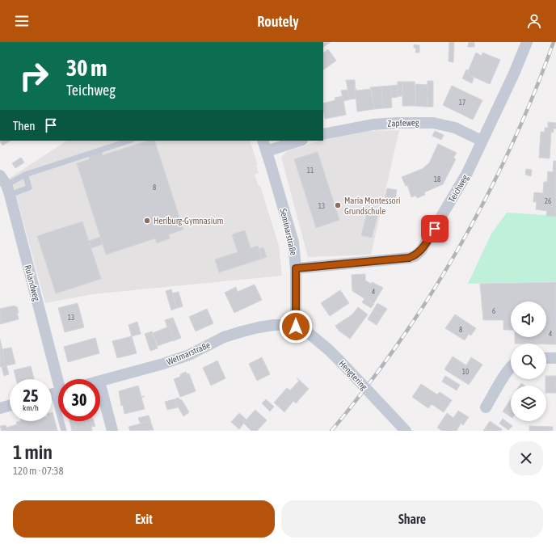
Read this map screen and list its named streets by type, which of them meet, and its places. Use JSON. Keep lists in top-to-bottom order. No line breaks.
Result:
{"streets":{"street":["Zapfeweg","Teichweg","Seminarstraße","Rulandweg","Wetmarstraße","Hengtering"]},"crossings":[["Zapfeweg","Teichweg"],["Teichweg","Seminarstraße"],["Seminarstraße","Wetmarstraße"],["Seminarstraße","Hengtering"],["Wetmarstraße","Hengtering"]],"places":["Maria Montessori Grundschule","Heriburg-Gymnasium"],"house_numbers":["17","11","18","8","26","13","4","6","13","8","4","10"],"page":{"header":"Routely","turn":["30 m","Teichweg"],"then":"Then","speed":"25 km/h","limit":"30","heading":["1 min","120 m · 07:38"],"buttons":["Exit","Share"]}}
